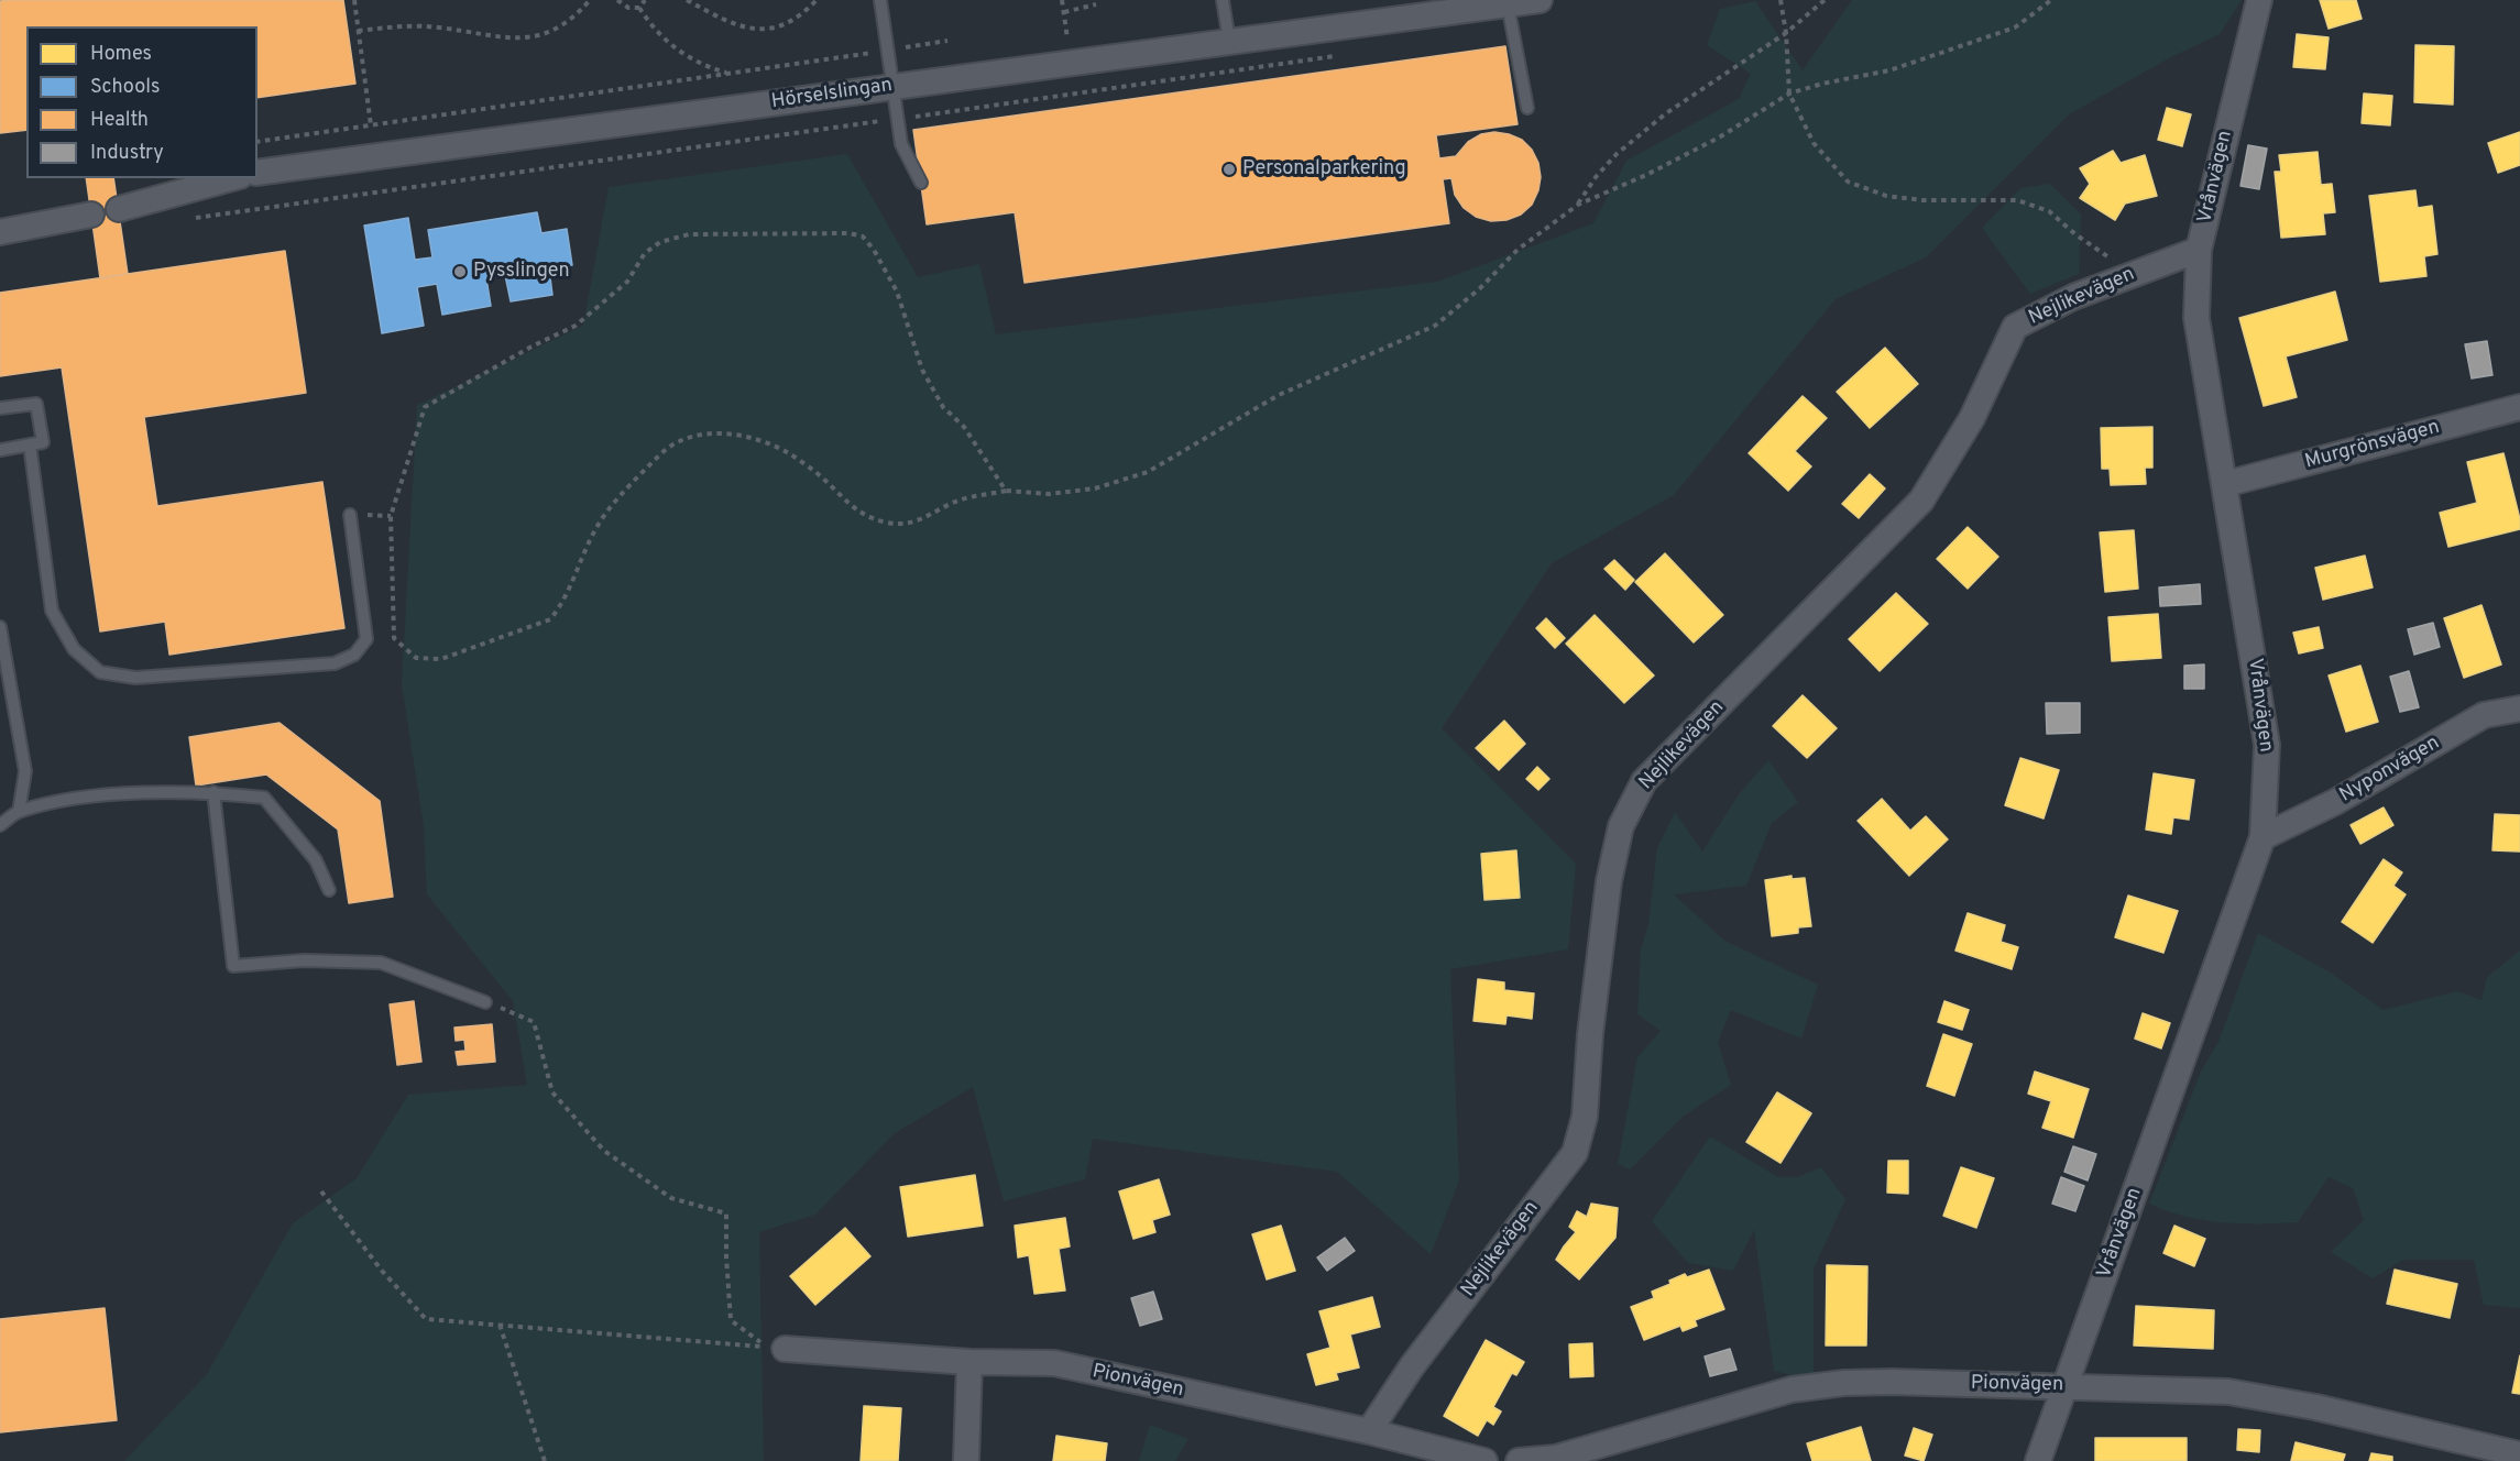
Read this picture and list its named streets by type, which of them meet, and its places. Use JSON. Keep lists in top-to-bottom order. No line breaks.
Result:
{"streets":{"street":["Hörselslingan","Vrånvägen","Nejlikevägen","Murgrönsvägen","Nyponvägen","Pionvägen"]},"crossings":[["Vrånvägen","Nejlikevägen"],["Vrånvägen","Murgrönsvägen"],["Vrånvägen","Nyponvägen"],["Vrånvägen","Pionvägen"],["Nejlikevägen","Pionvägen"]],"places":["Personalparkering","Pysslingen"],"legend":["Homes","Schools","Health","Industry"]}
